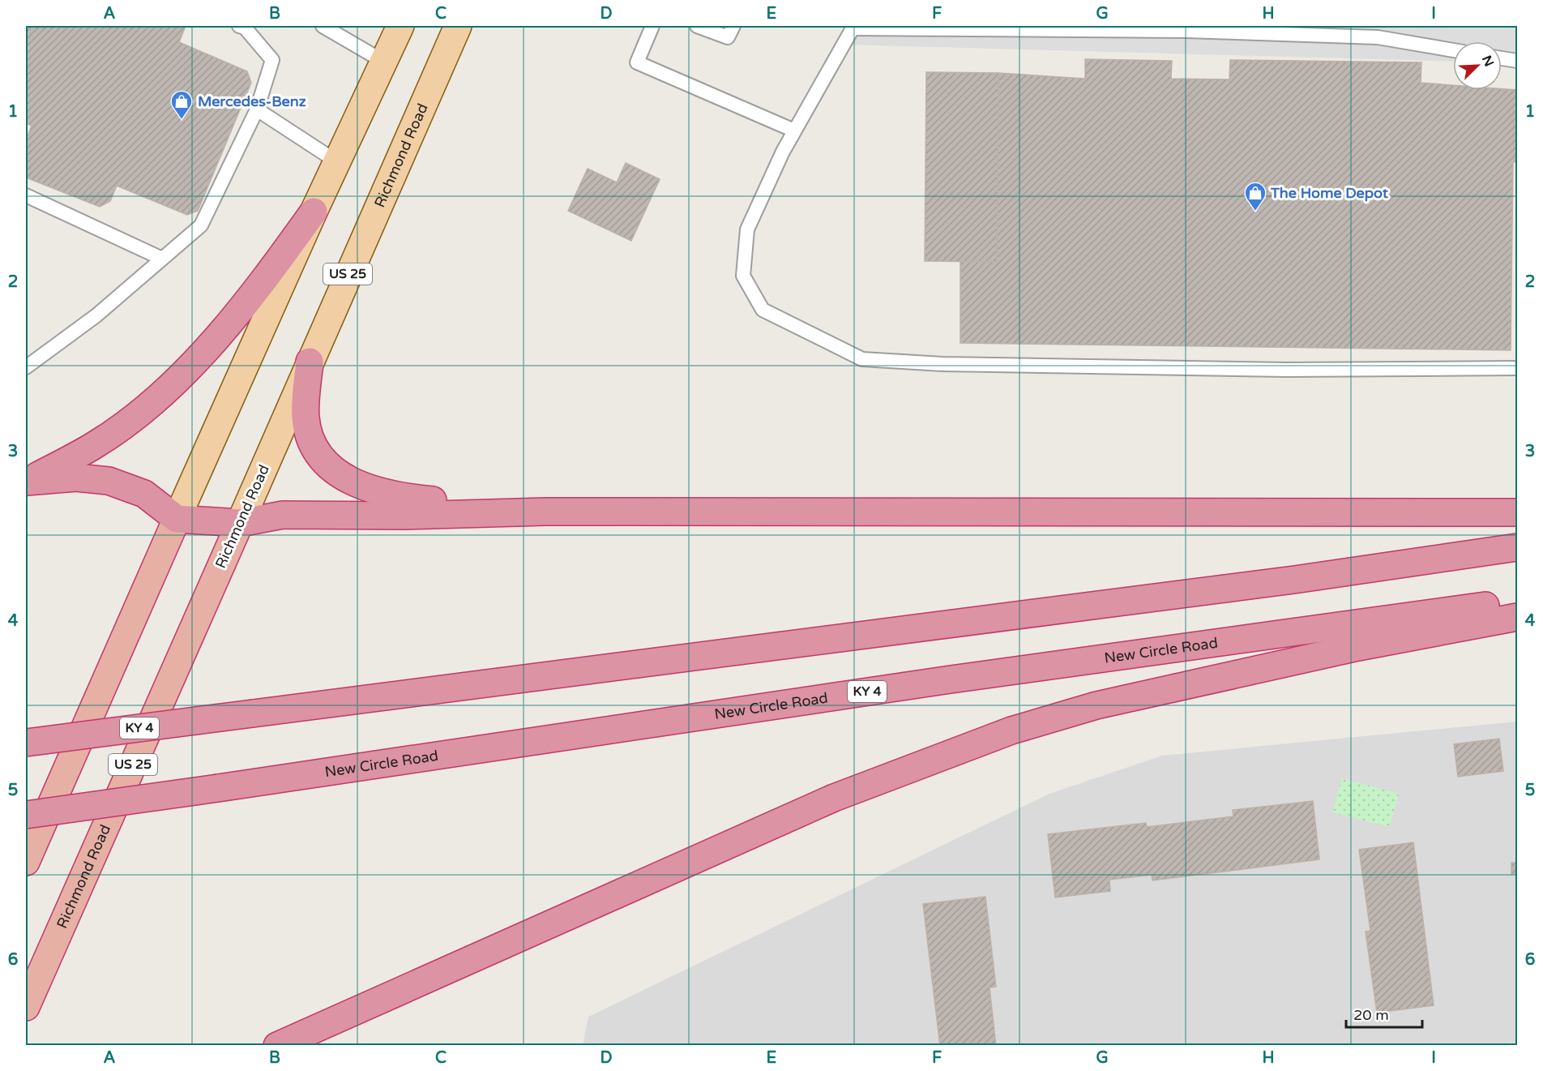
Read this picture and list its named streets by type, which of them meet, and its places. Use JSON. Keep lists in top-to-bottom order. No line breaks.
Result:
{"streets":{"highway":["Richmond Road","US 25","New Circle Road","KY 4"]},"places":{"shop":["Mercedes-Benz","The Home Depot"]},"scale_bar":"20 m","north":"top right","grid":{"columns":["A","B","C","D","E","F","G","H","I"],"rows":["1","2","3","4","5","6"]}}
